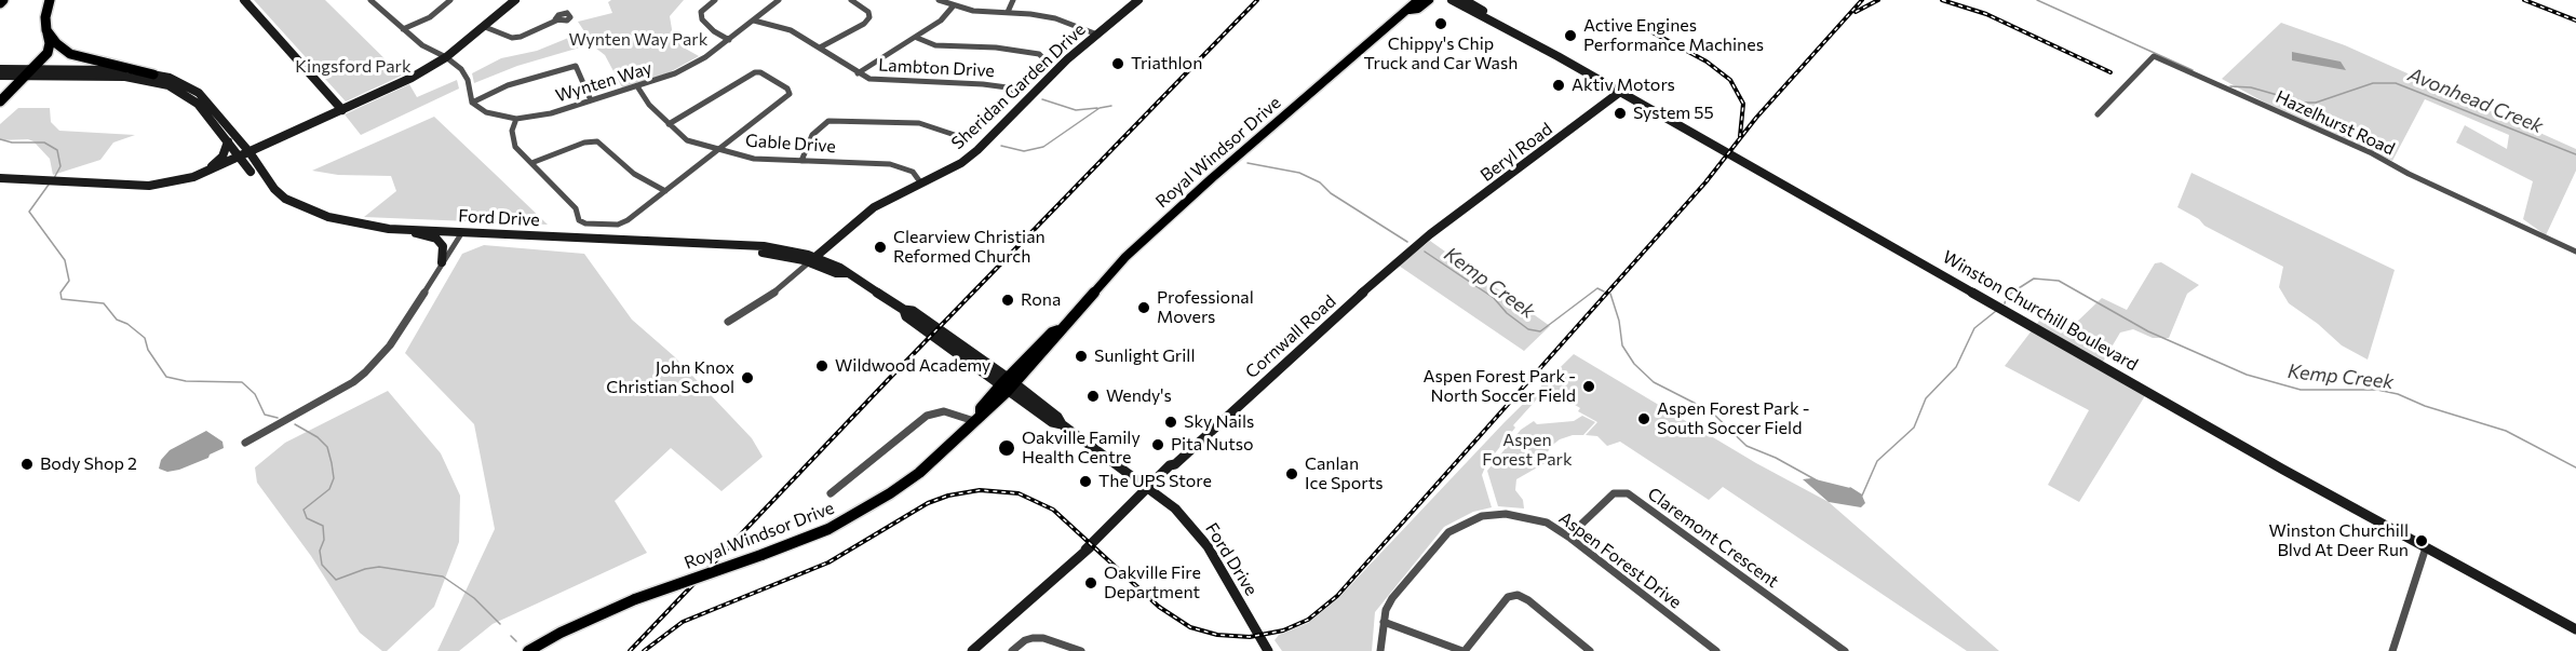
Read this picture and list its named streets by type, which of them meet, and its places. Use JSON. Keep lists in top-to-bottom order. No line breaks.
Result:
{"streets":{"main road":["Sheridan Garden Drive","Royal Windsor Drive","Beryl Road","Ford Drive","Winston Churchill Boulevard","Cornwall Road"],"street":["Lambton Drive","Wynten Way","Hazelhurst Road","Gable Drive","Claremont Crescent","Aspen Forest Drive"]},"crossings":[["Lambton Drive","Wynten Way"],["Wynten Way","Gable Drive"],["Sheridan Garden Drive","Gable Drive"],["Sheridan Garden Drive","Ford Drive"],["Royal Windsor Drive","Ford Drive"],["Beryl Road","Winston Churchill Boulevard"],["Beryl Road","Cornwall Road"],["Ford Drive","Cornwall Road"],["Claremont Crescent","Aspen Forest Drive"]],"water":["Avonhead Creek","Kemp Creek"],"parks":["Wynten Way Park","Kingsford Park","Aspen Forest Park"],"places":["Chippy's Chip Truck and Car Wash","Active Engines Performance Machines","Triathlon","Aktiv Motors","System 55","Clearview Christian Reformed Church","Rona","Professional Movers","Sunlight Grill","Wildwood Academy","John Knox Christian School","Aspen Forest Park - North Soccer Field","Wendy's","Aspen Forest Park - South Soccer Field","Sky Nails","Pita Nutso","Oakville Family Health Centre","Body Shop 2","Canlan Ice Sports","The UPS Store","Winston Churchill Blvd At Deer Run","Oakville Fire Department"]}
